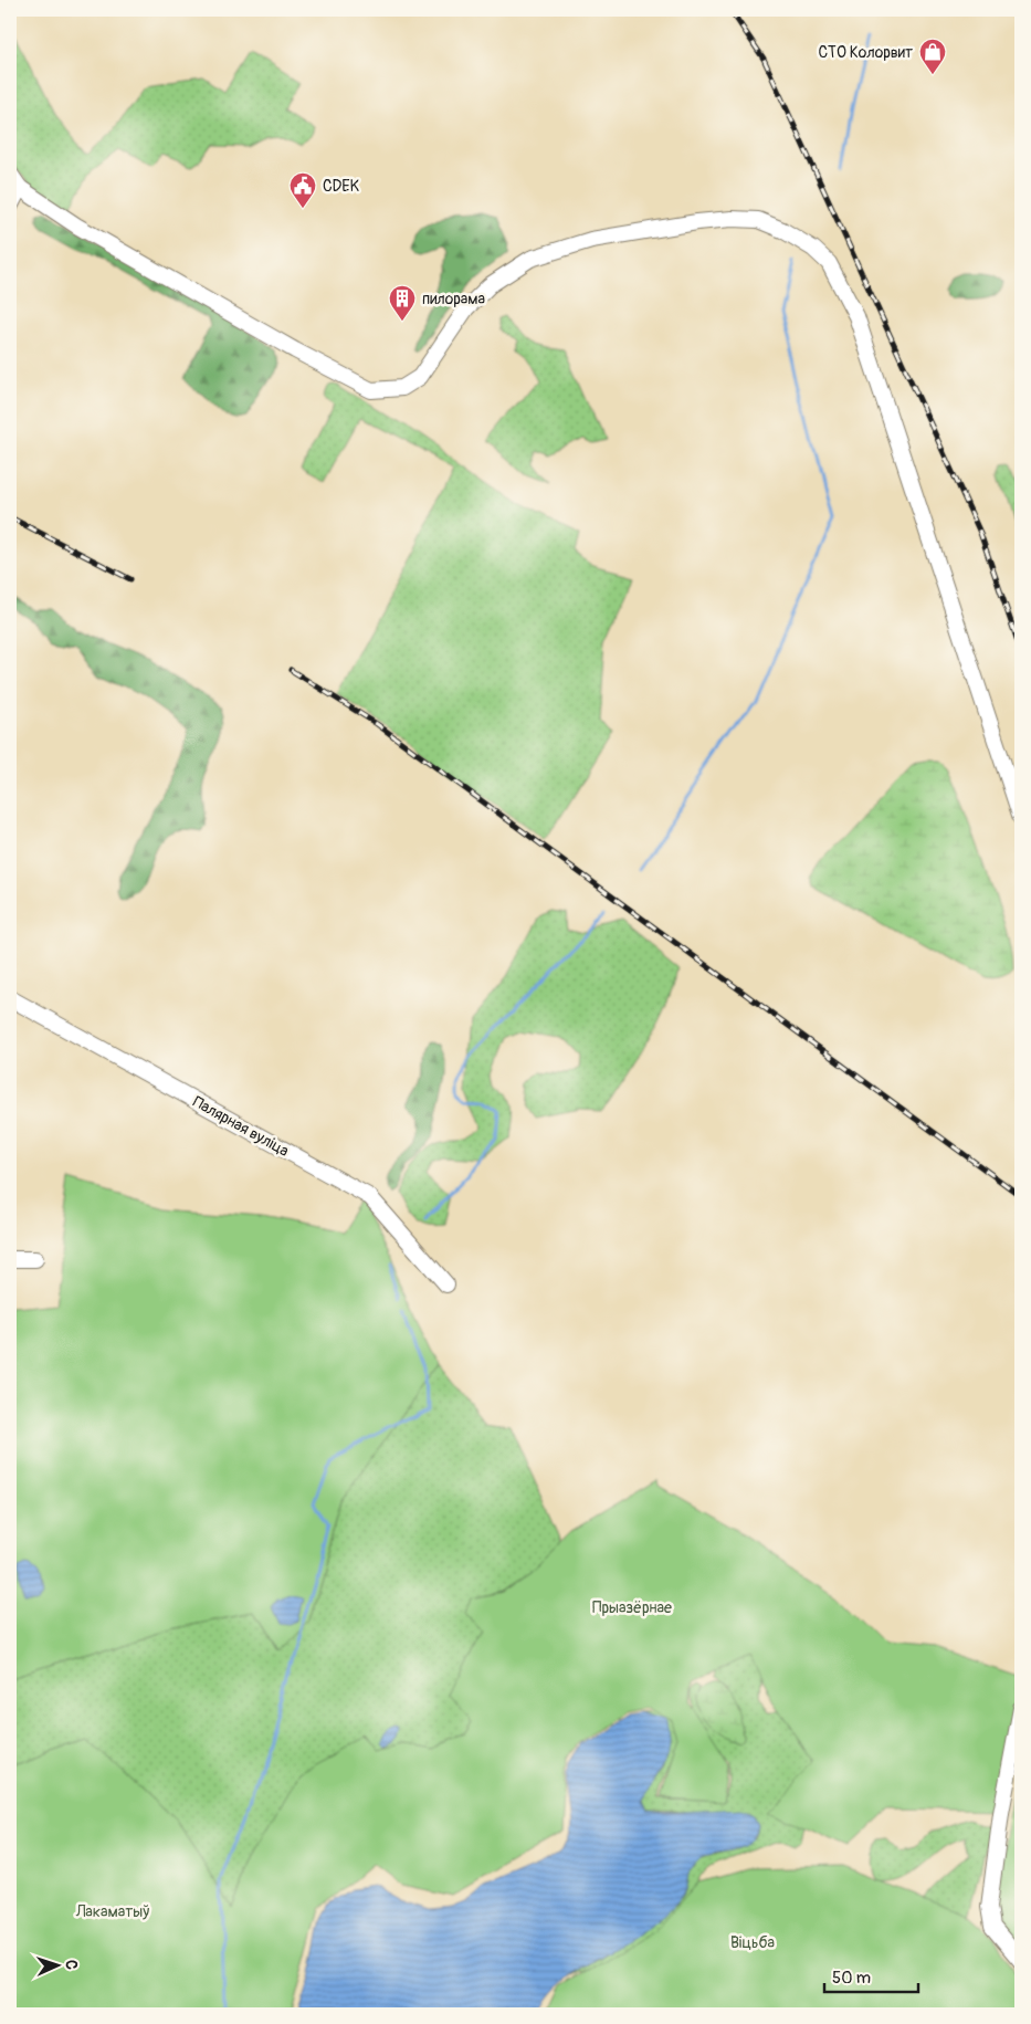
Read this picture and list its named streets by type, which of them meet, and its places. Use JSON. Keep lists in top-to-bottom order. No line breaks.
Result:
{"streets":{"street":["Палярная вуліца"]},"parks":["Прыазёрнае","Лакаматыў","Віцьба"],"places":{"shop":["СТО Колорвит"],"public building":["CDEK"],"building":["пилорама"]},"scale_bar":"50 m","north":"right"}
